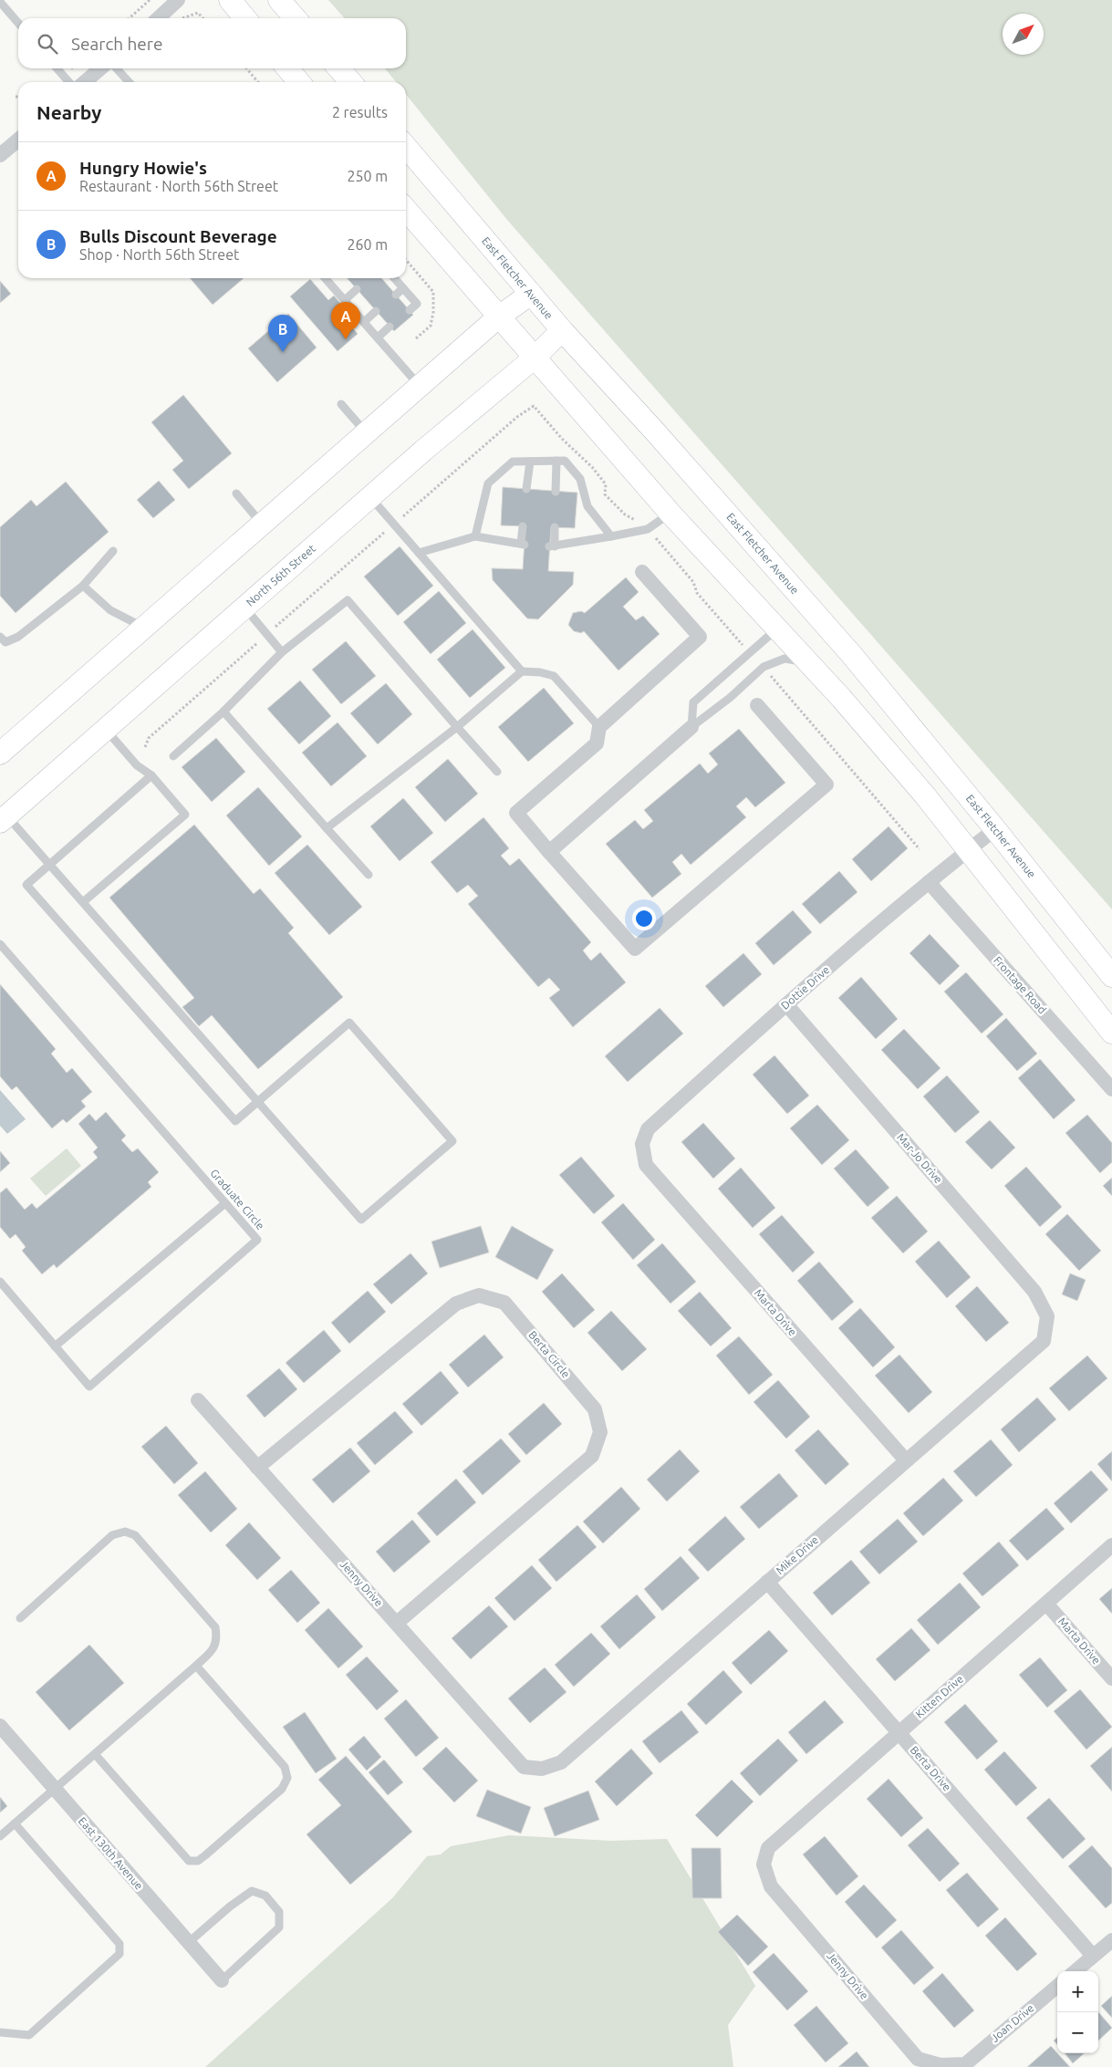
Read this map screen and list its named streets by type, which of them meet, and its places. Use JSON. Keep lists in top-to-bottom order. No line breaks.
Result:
{"streets":{"main road":["East Fletcher Avenue","North 56th Street"],"street":["Frontage Road","Dottie Drive","Mar-Jo Drive","Marta Drive","Berta Circle","Mike Drive","Jenny Drive","Kitten Drive","Berta Drive","East 130th Avenue","Joan Drive"],"lane":["Graduate Circle"]},"crossings":[["East Fletcher Avenue","North 56th Street"],["East Fletcher Avenue","Dottie Drive"],["Frontage Road","Dottie Drive"],["Dottie Drive","Mar-Jo Drive"],["Dottie Drive","Marta Drive"],["Mar-Jo Drive","Mike Drive"],["Marta Drive","Mike Drive"],["Marta Drive","Kitten Drive"],["Berta Circle","Jenny Drive"],["Mike Drive","Jenny Drive"],["Mike Drive","Berta Drive"],["Jenny Drive","Kitten Drive"],["Jenny Drive","Joan Drive"],["Kitten Drive","Berta Drive"]],"north":"top right","page":{"search":"Search here","heading":["Nearby","2 results"],"list":[{"mark":"A","name":"Hungry Howie's","note":"Restaurant · North 56th Street","value":"250 m"},{"mark":"B","name":"Bulls Discount Beverage","note":"Shop · North 56th Street","value":"260 m"}],"pins":["A","B"],"map_buttons":["+","−"]}}
